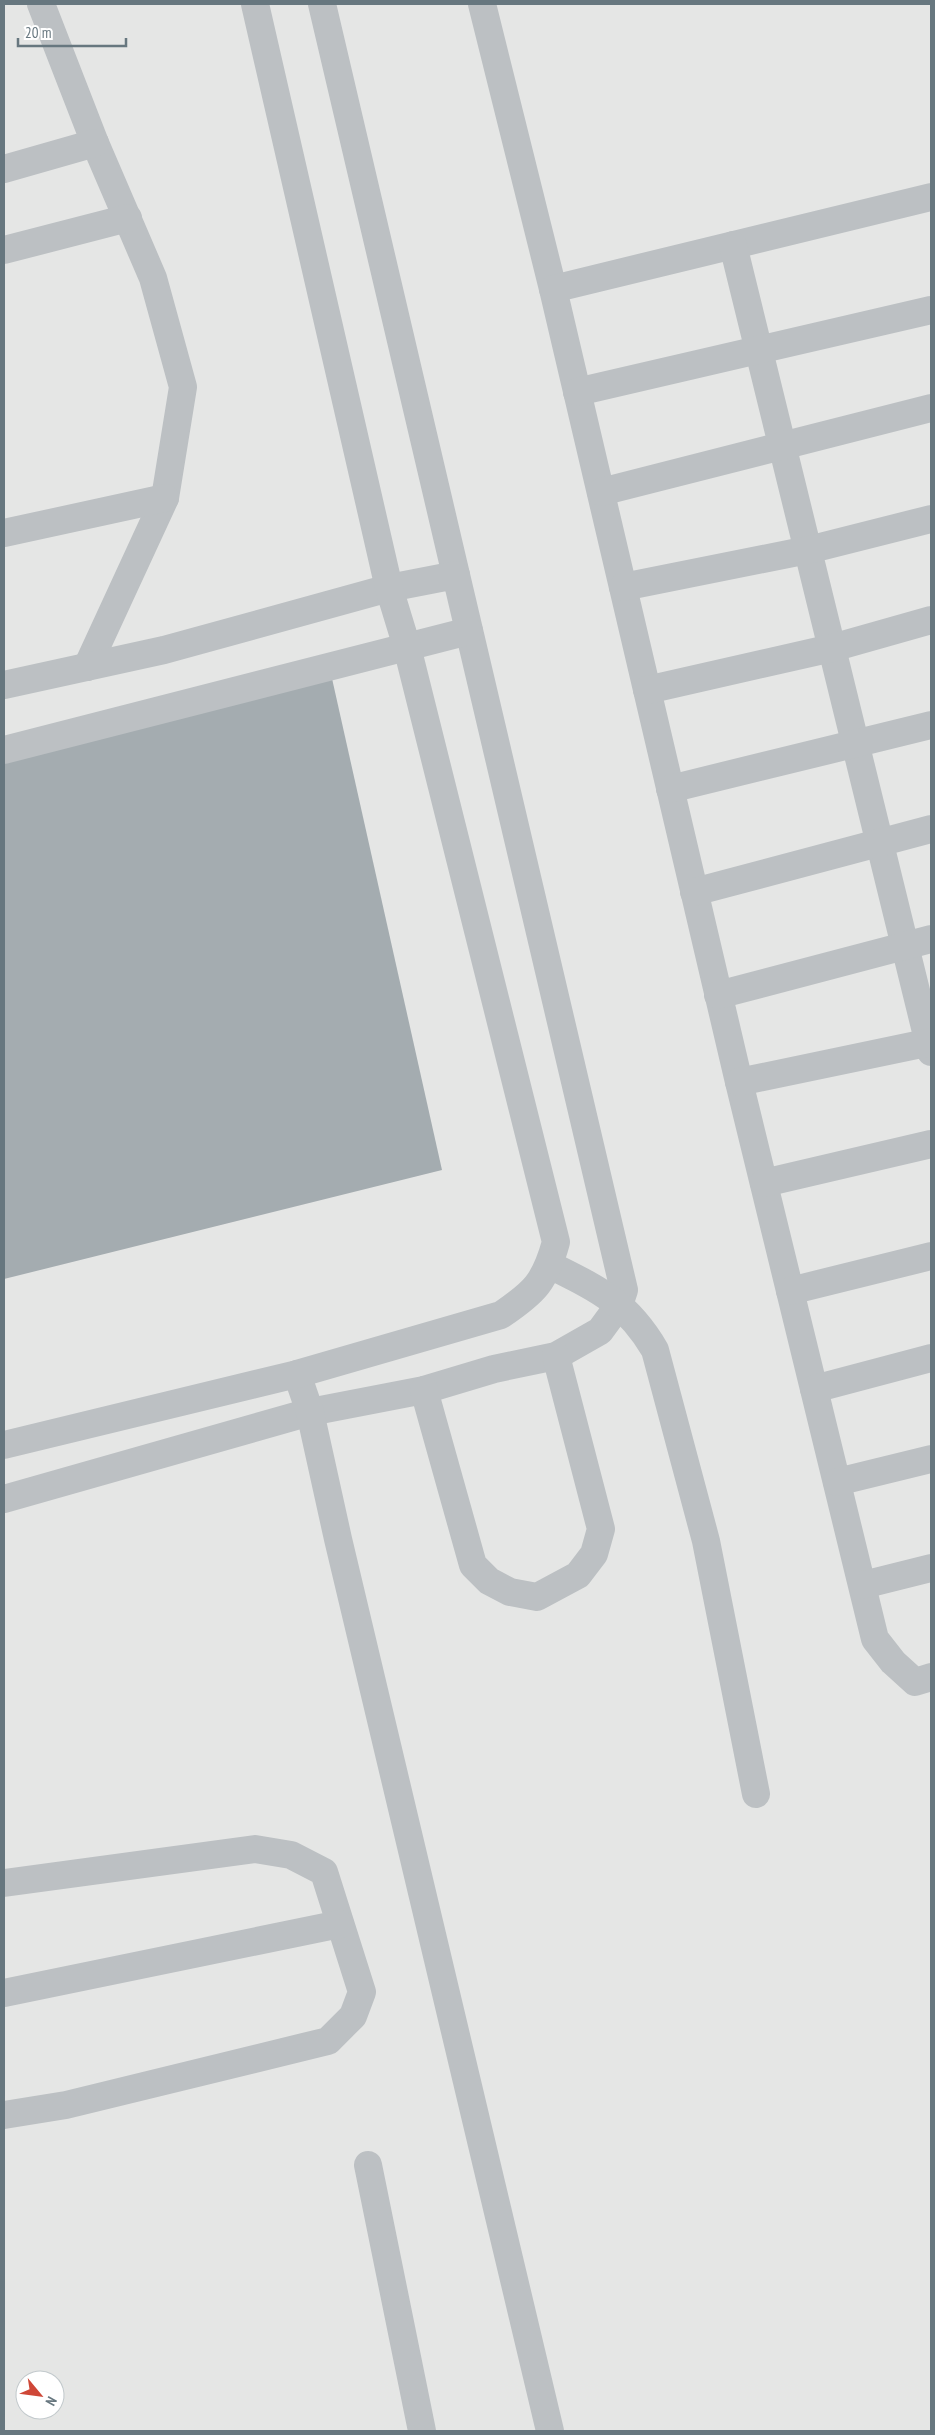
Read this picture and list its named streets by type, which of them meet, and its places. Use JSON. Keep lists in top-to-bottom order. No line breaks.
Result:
{"scale_bar":"20 m","north":"bottom right"}
